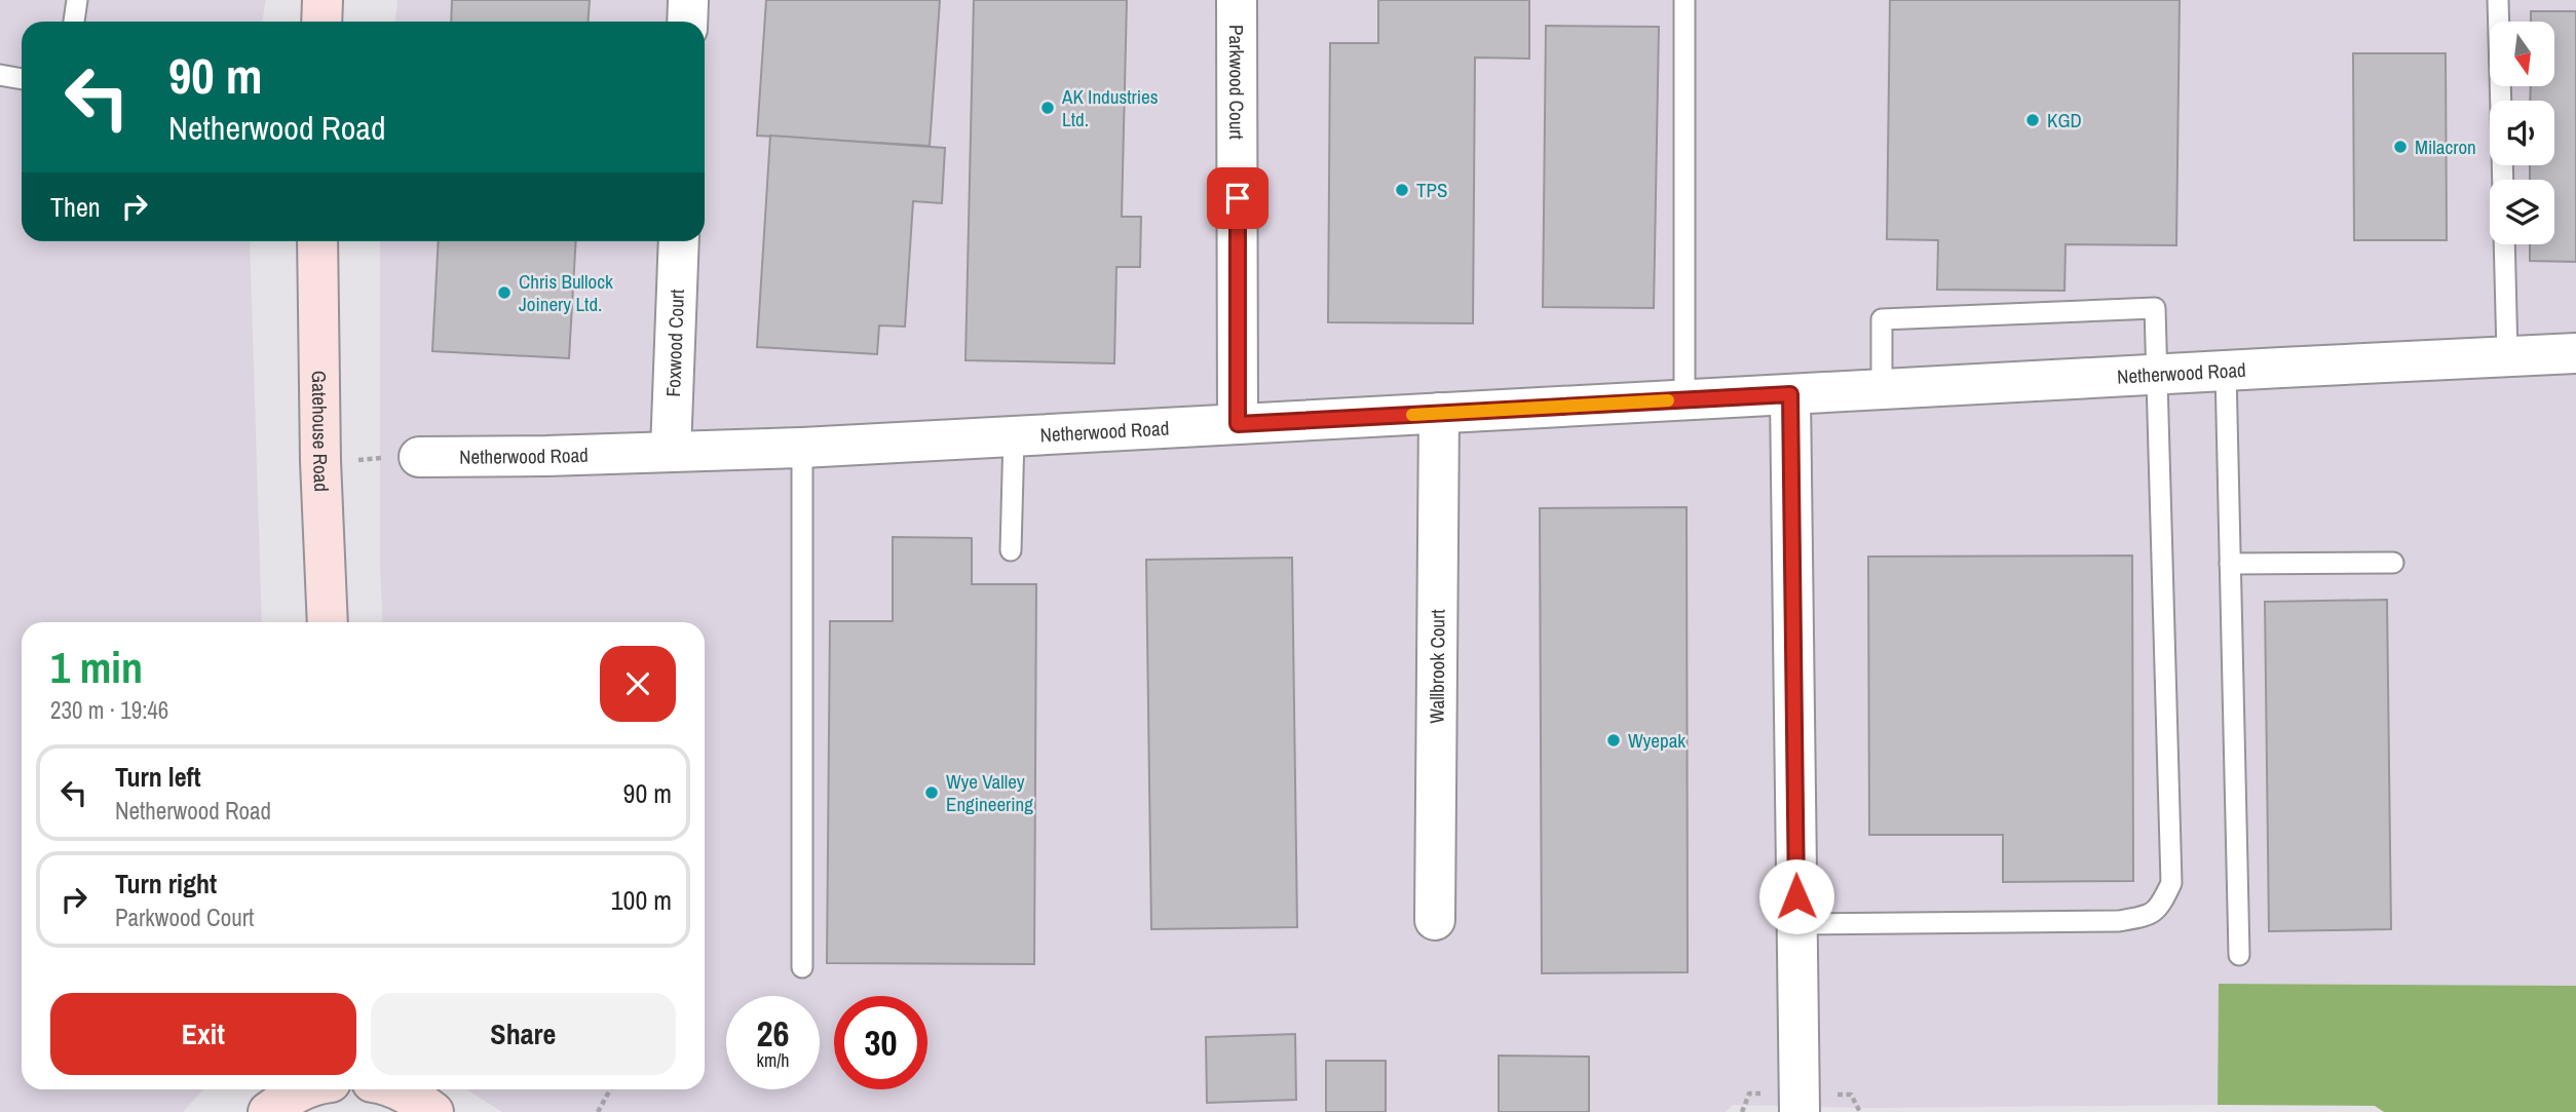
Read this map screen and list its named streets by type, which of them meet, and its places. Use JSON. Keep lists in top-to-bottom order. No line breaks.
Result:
{"streets":{"main road":["Gatehouse Road"],"street":["Parkwood Court","Foxwood Court","Netherwood Road","Wallbrook Court"]},"crossings":[["Parkwood Court","Netherwood Road"],["Foxwood Court","Netherwood Road"],["Netherwood Road","Wallbrook Court"]],"places":["AK Industries Ltd.","KGD","Milacron","TPS","Chris Bullock Joinery Ltd.","Wyepak","Wye Valley Engineering"],"north":"bottom","page":{"turn":["90 m","Netherwood Road"],"then":"Then","heading":["1 min","230 m · 19:46"],"list":[{"name":"Turn left","note":"Netherwood Road","value":"90 m"},{"name":"Turn right","note":"Parkwood Court","value":"100 m"}],"buttons":["Exit","Share"],"speed":"26 km/h","limit":"30"}}
